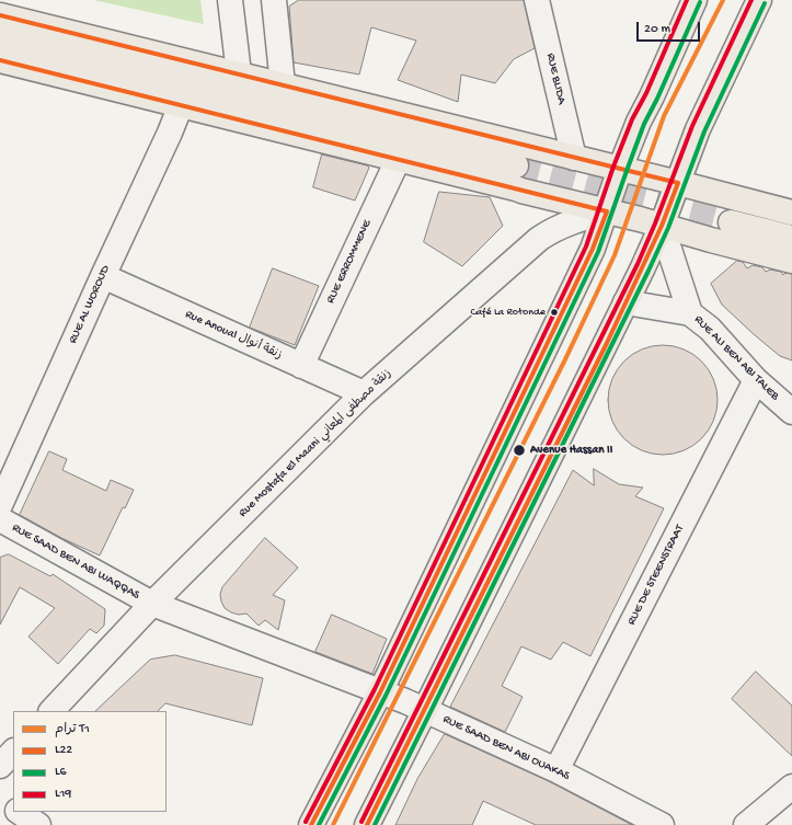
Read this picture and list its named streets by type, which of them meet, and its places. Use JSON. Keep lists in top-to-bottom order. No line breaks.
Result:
{"streets":{"street":["RUE BLIDA","RUE ERROMMENE","RUE AL WOROUD","Rue Anoual زنقة أنوال","RUE ALI BEN ABI TALEB","Rue Mostafa El Maani زنقة مصطفى المعاني","RUE SAAD BEN ABI WAQQAS","RUE DE STEENSTRAAT","RUE SAAD BEN ABI OUAKAS"]},"crossings":[["RUE ERROMMENE","Rue Anoual زنقة أنوال"],["RUE AL WOROUD","Rue Anoual زنقة أنوال"],["Rue Anoual زنقة أنوال","Rue Mostafa El Maani زنقة مصطفى المعاني"],["RUE ALI BEN ABI TALEB","RUE DE STEENSTRAAT"],["Rue Mostafa El Maani زنقة مصطفى المعاني","RUE SAAD BEN ABI WAQQAS"],["Rue Mostafa El Maani زنقة مصطفى المعاني","RUE SAAD BEN ABI OUAKAS"],["RUE SAAD BEN ABI WAQQAS","RUE SAAD BEN ABI OUAKAS"],["RUE DE STEENSTRAAT","RUE SAAD BEN ABI OUAKAS"]],"places":["Café La Rotonde","Avenue Hassan II"],"lines":["tram line T1","transit line L19","transit line L6","transit line L22"],"legend":["ترام T1","L22","L6","L19"],"scale_bar":"20 m"}
